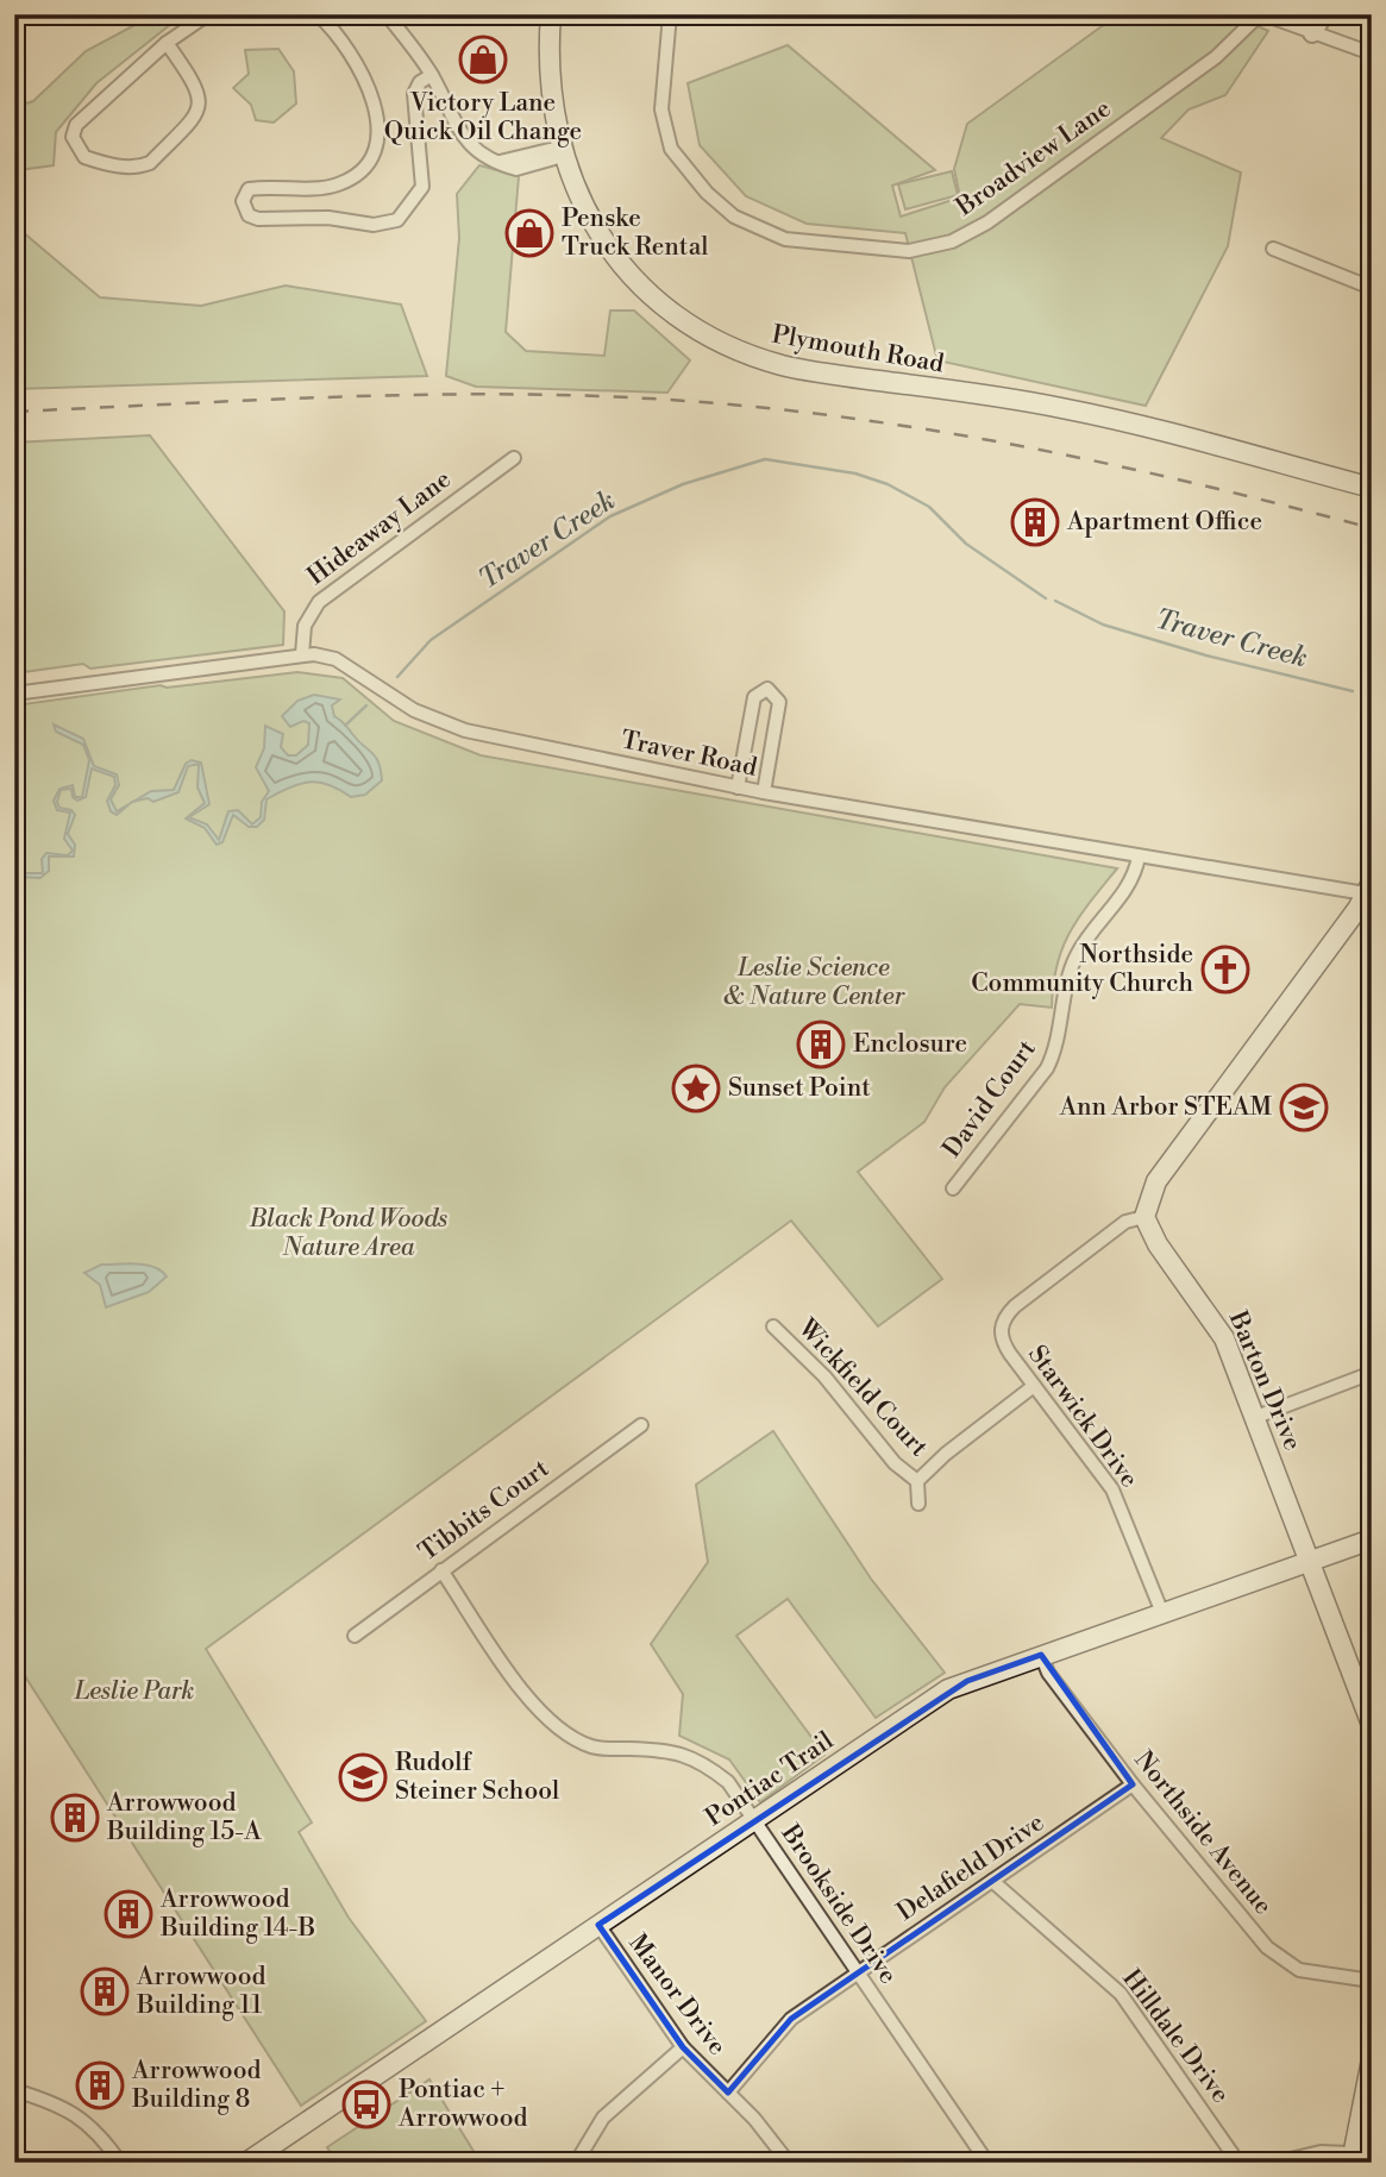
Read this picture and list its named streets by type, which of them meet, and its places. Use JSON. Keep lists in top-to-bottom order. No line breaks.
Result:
{"streets":{"main road":["Plymouth Road","Barton Drive","Pontiac Trail"],"street":["Broadview Lane","Hideaway Lane","Traver Road","David Court","Wickfield Court","Starwick Drive","Tibbits Court","Northside Avenue","Delafield Drive","Brookside Drive","Manor Drive","Hilldale Drive"]},"crossings":[["Hideaway Lane","Traver Road"],["Traver Road","David Court"],["Barton Drive","Starwick Drive"],["Barton Drive","Pontiac Trail"],["Wickfield Court","Starwick Drive"],["Starwick Drive","Pontiac Trail"],["Tibbits Court","Brookside Drive"],["Pontiac Trail","Northside Avenue"],["Pontiac Trail","Brookside Drive"],["Pontiac Trail","Manor Drive"],["Northside Avenue","Delafield Drive"],["Delafield Drive","Brookside Drive"],["Delafield Drive","Manor Drive"],["Delafield Drive","Hilldale Drive"]],"water":["Traver Creek"],"parks":["Leslie Science & Nature Center","Black Pond Woods Nature Area","Leslie Park"],"places":{"shop":["Victory Lane Quick Oil Change","Penske Truck Rental"],"building":["Apartment Office","Enclosure","Arrowwood Building 15-A","Arrowwood Building 14-B","Arrowwood Building 11","Arrowwood Building 8"],"church":["Northside Community Church"],"place":["Sunset Point"],"school or university":["Ann Arbor STEAM","Rudolf Steiner School"],"bus stop":["Pontiac + Arrowwood"]}}
